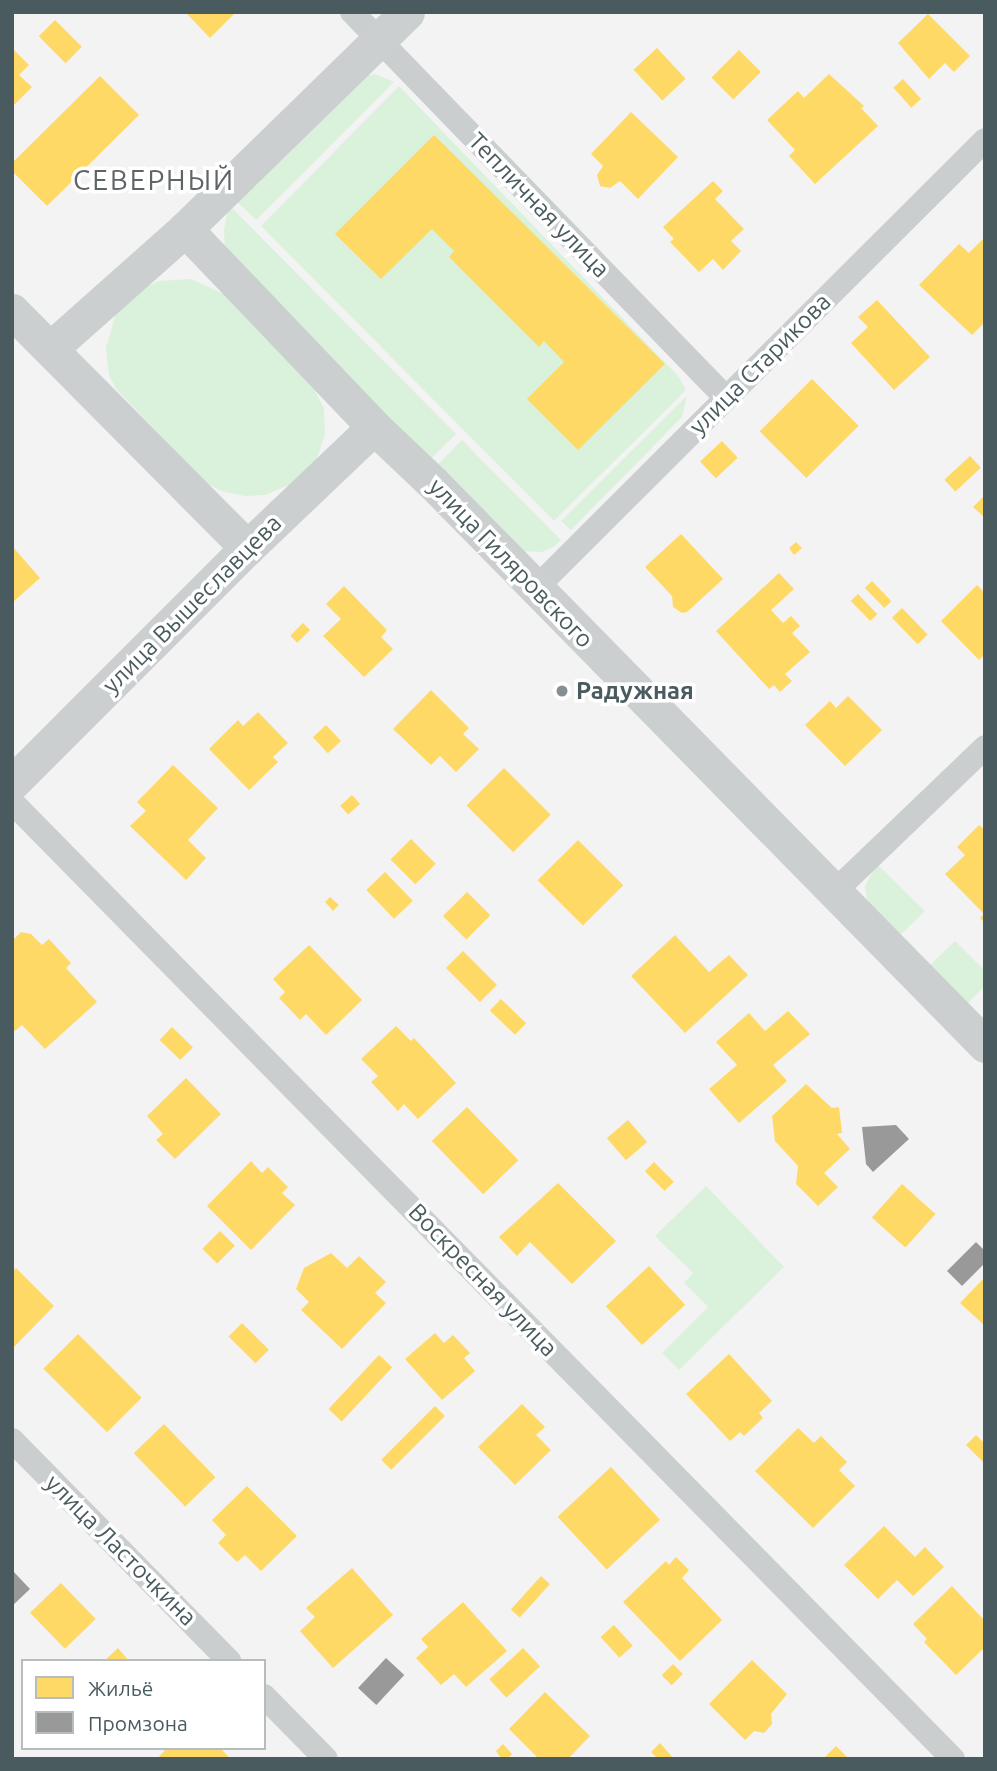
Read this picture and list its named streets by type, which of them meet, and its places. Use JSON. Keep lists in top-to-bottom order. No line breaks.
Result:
{"streets":{"street":["Тепличная улица","улица Старикова","улица Гиляровского","улица Вышеславцева","Воскресная улица","улица Ласточкина"]},"crossings":[["Тепличная улица","улица Старикова"],["улица Старикова","улица Гиляровского"],["улица Гиляровского","улица Вышеславцева"]],"districts":["СЕВЕРНЫЙ"],"places":["Радужная"],"legend":["Жильё","Промзона"]}
